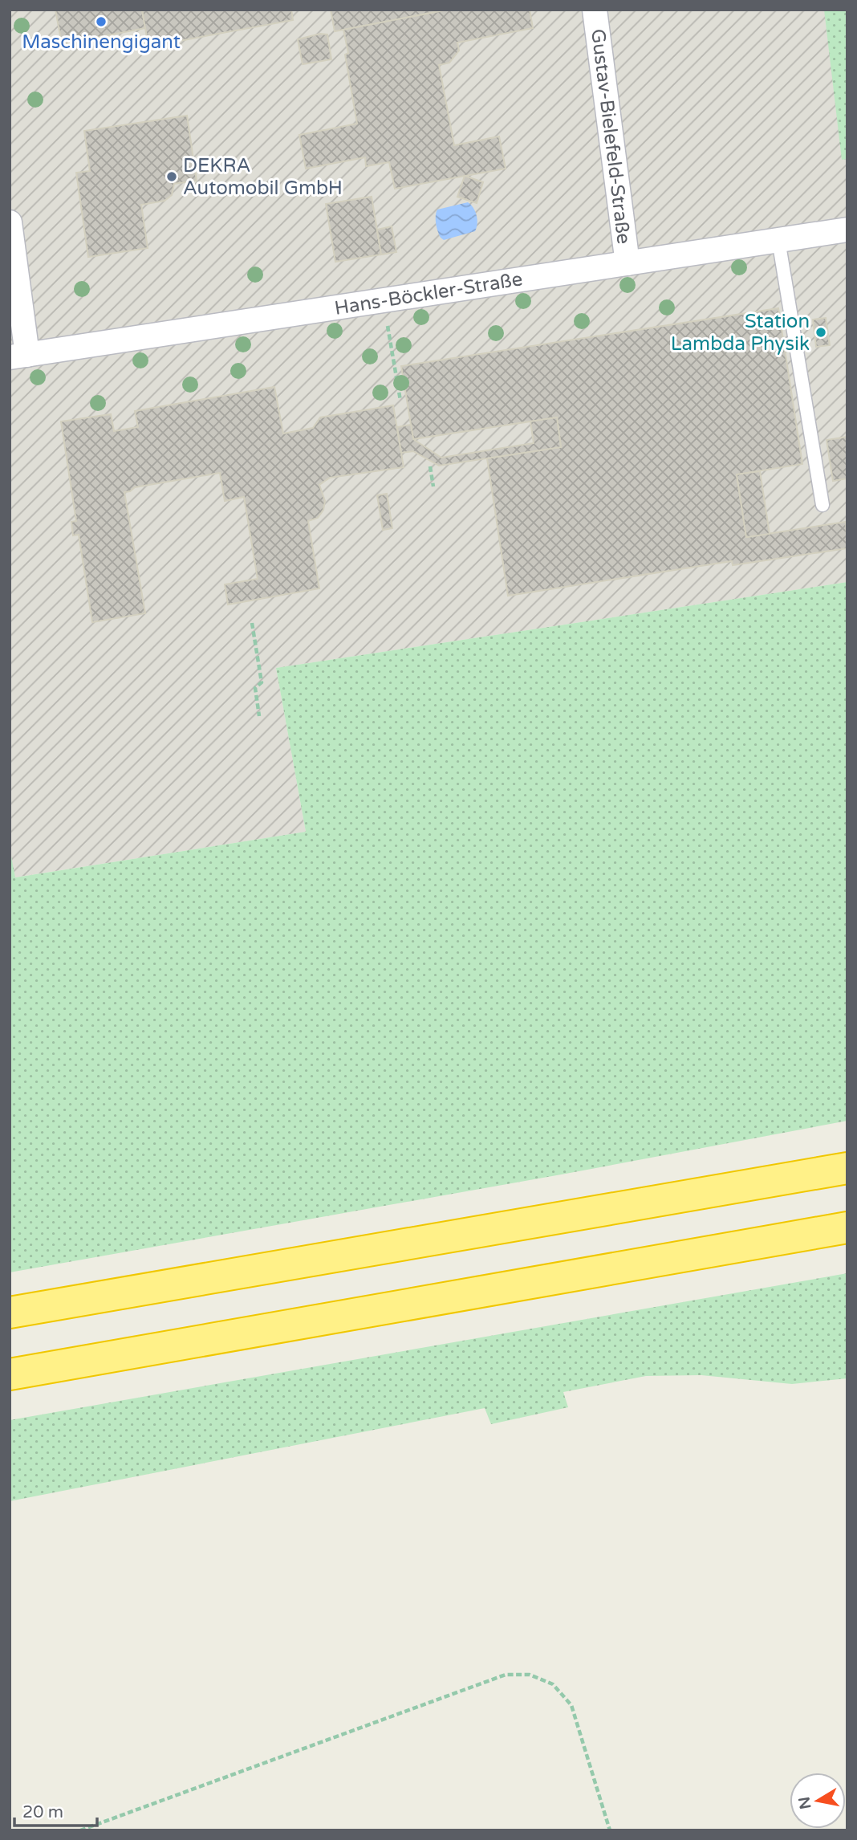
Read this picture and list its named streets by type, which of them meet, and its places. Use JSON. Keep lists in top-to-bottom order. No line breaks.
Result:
{"streets":{"street":["Gustav-Bielefeld-Straße","Hans-Böckler-Straße"]},"crossings":[["Gustav-Bielefeld-Straße","Hans-Böckler-Straße"]],"places":["Maschinengigant","DEKRA Automobil GmbH","Station Lambda Physik"],"scale_bar":"20 m","north":"left"}
